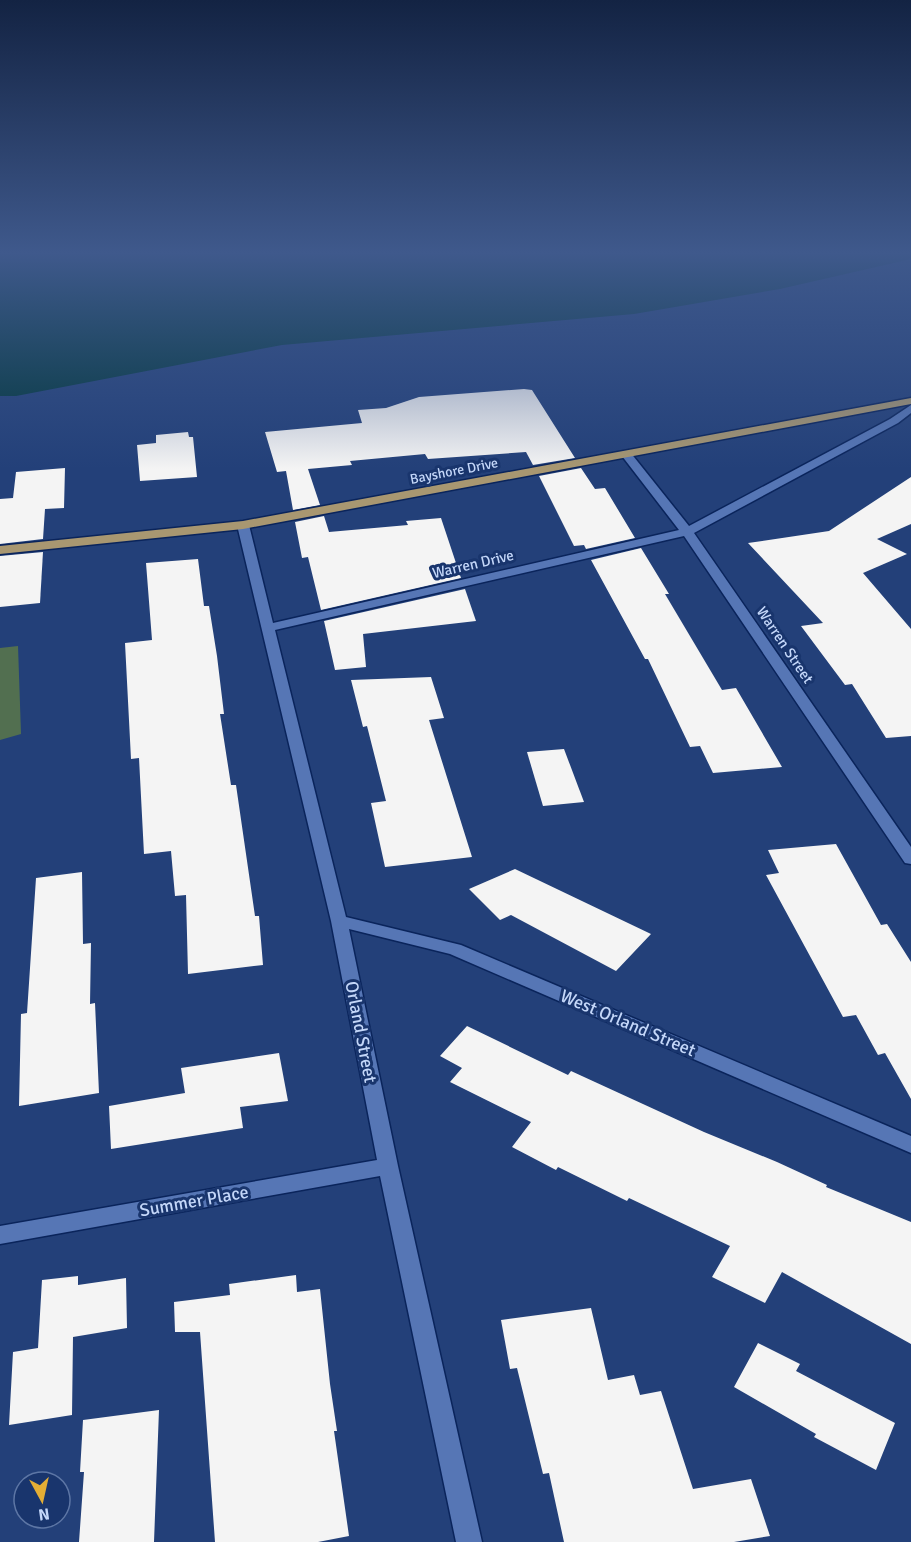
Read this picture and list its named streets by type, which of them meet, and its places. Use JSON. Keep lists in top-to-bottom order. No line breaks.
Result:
{"streets":{"main road":["Bayshore Drive"],"street":["Warren Drive","Warren Street","West Orland Street","Orland Street","Summer Place"]},"crossings":[["Bayshore Drive","Warren Street"],["Bayshore Drive","Orland Street"],["Warren Drive","Warren Street"],["Warren Drive","Orland Street"],["West Orland Street","Orland Street"],["Orland Street","Summer Place"]],"north":"bottom"}
